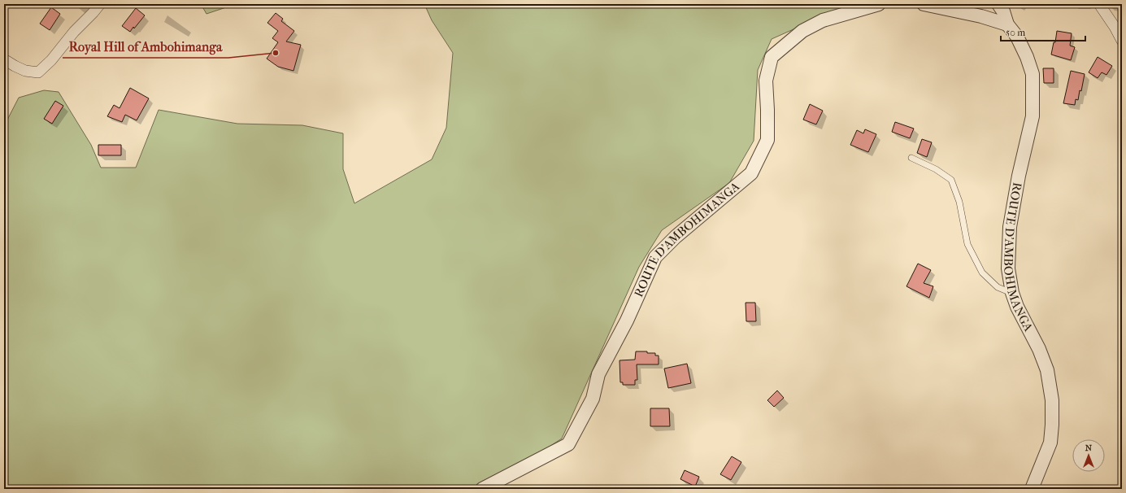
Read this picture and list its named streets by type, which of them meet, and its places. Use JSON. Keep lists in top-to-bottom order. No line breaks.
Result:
{"streets":{"street":["ROUTE D'AMBOHIMANGA"]},"places":["Royal Hill of Ambohimanga"],"scale_bar":"50 m","north":"top"}
